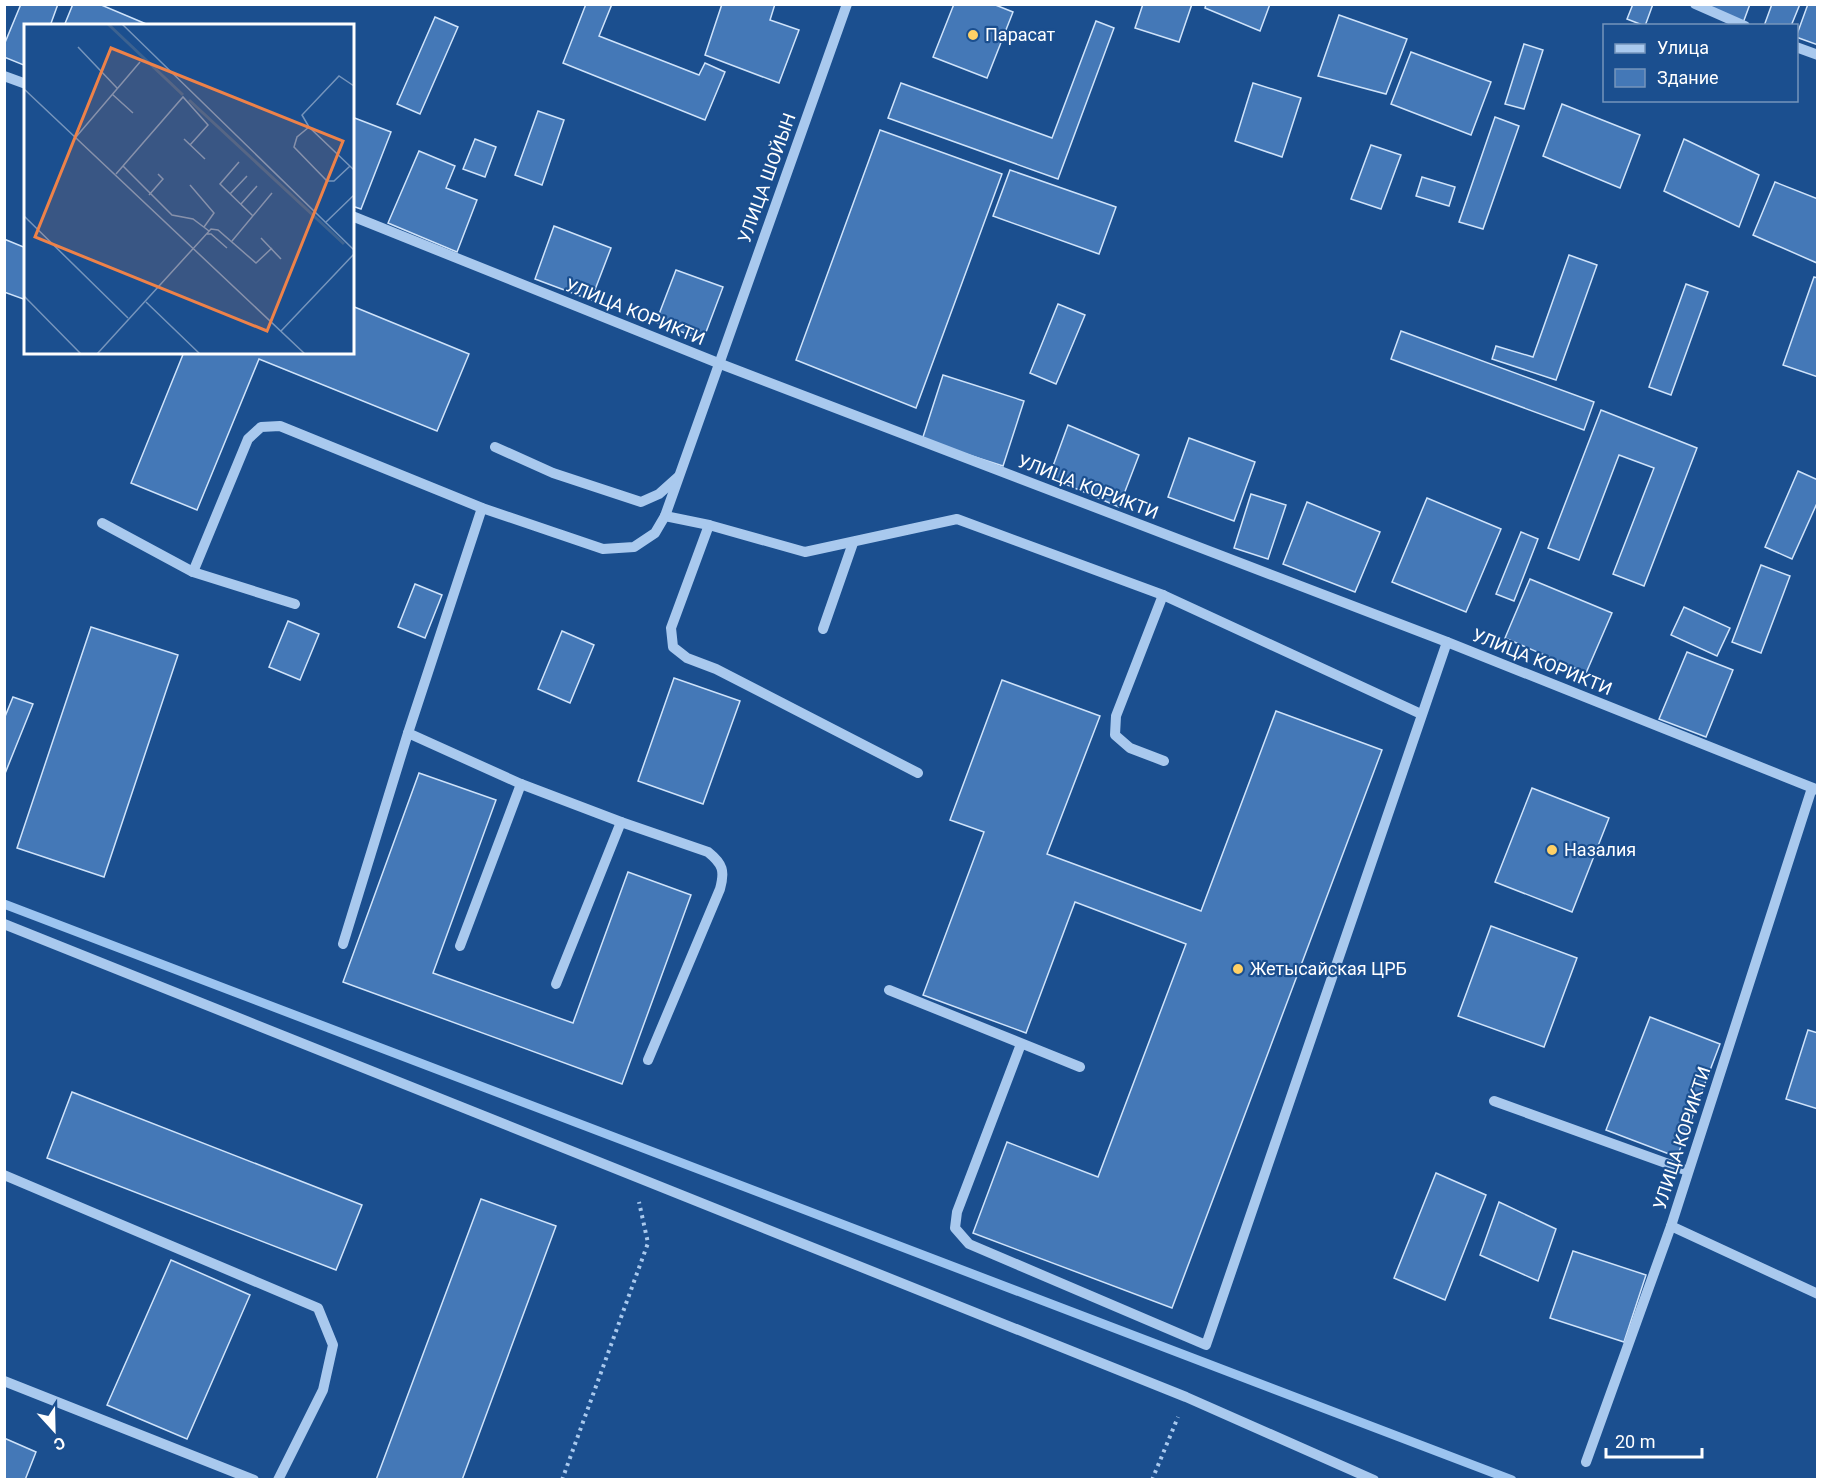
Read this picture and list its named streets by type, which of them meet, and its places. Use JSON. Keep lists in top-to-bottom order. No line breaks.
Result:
{"streets":{"street":["УЛИЦА ШОЙЫН","УЛИЦА КОРИКТИ"]},"crossings":[["УЛИЦА ШОЙЫН","УЛИЦА КОРИКТИ"]],"places":["Парасат","Назалия","Жетысайская ЦРБ"],"legend":["Улица","Здание"],"scale_bar":"20 m","north":"bottom"}
